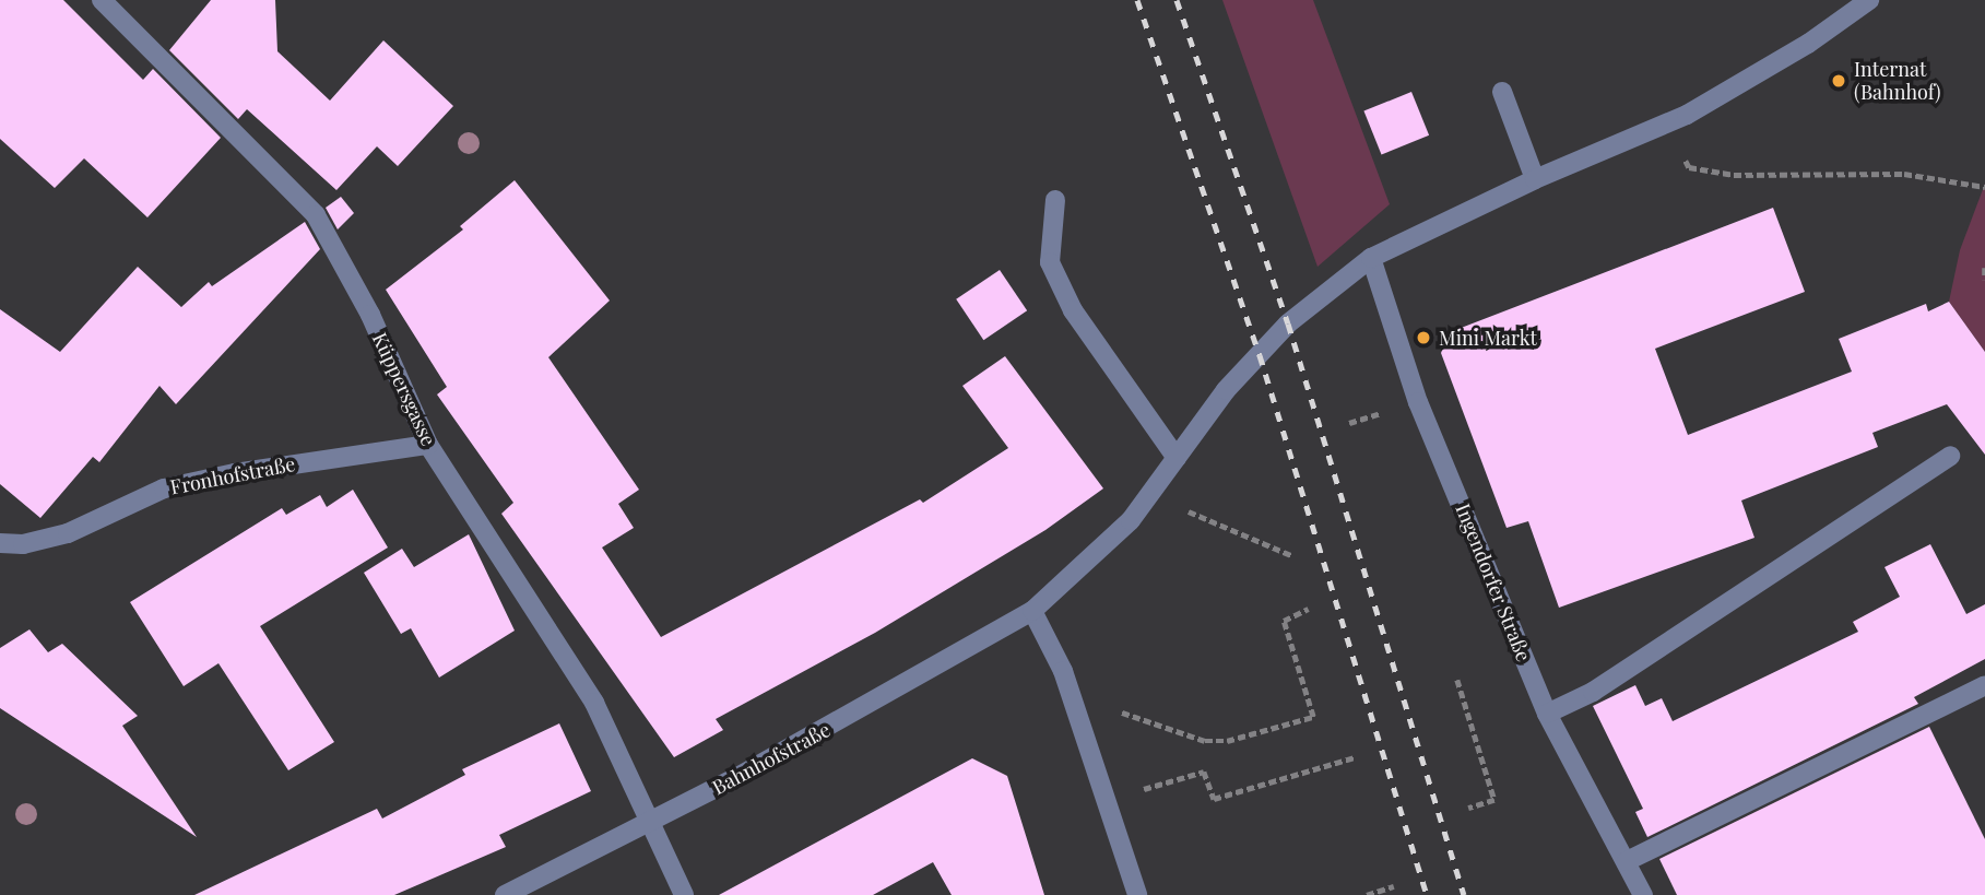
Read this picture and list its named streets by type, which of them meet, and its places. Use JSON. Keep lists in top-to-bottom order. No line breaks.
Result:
{"streets":{"street":["Küppersgasse","Fronhofstraße","Ingendorfer Straße","Bahnhofstraße"]},"crossings":[["Küppersgasse","Fronhofstraße"],["Küppersgasse","Bahnhofstraße"],["Ingendorfer Straße","Bahnhofstraße"]],"places":["Internat (Bahnhof)","Mini Markt"]}
